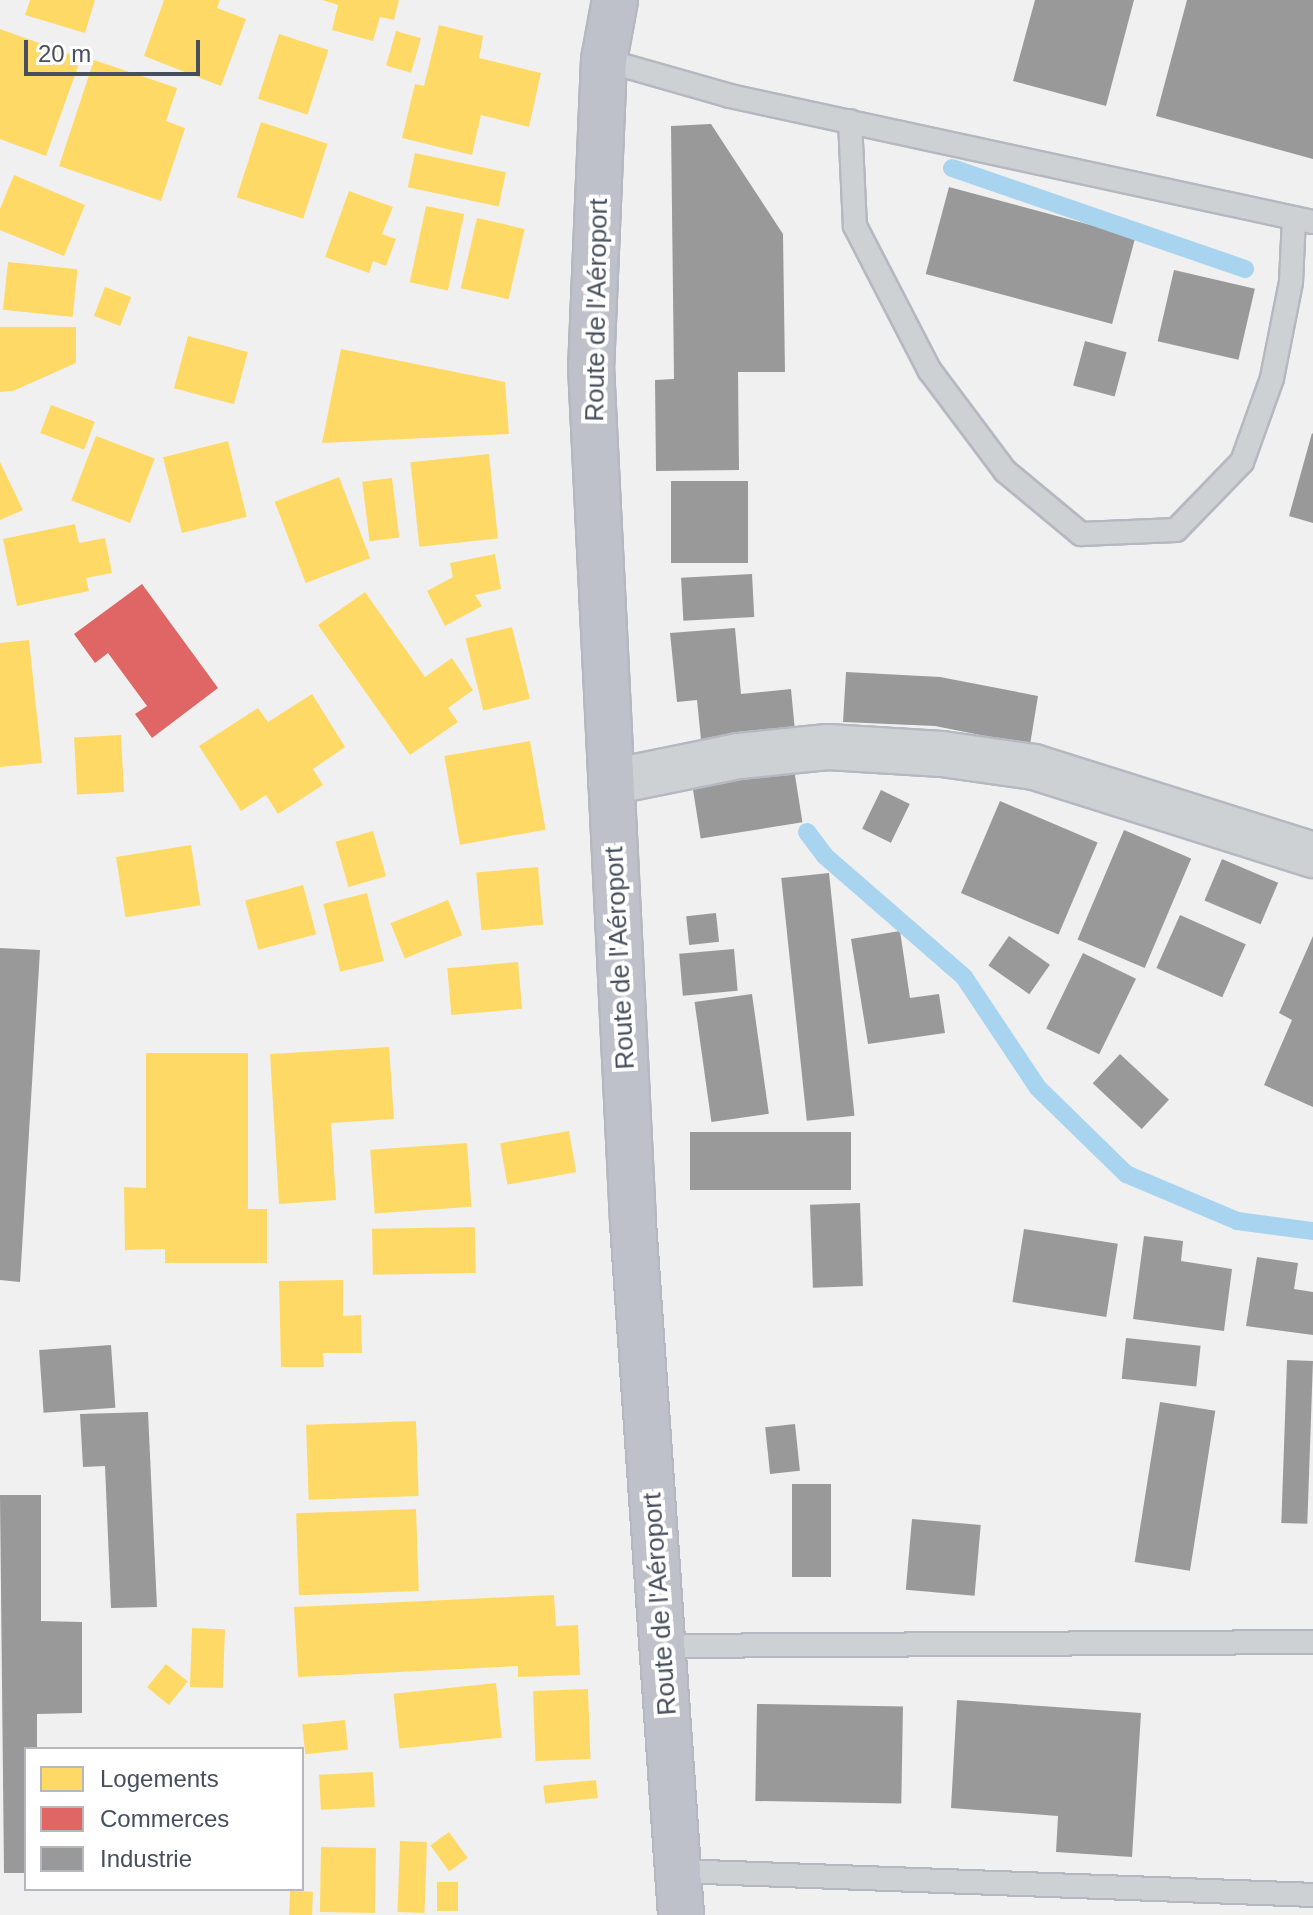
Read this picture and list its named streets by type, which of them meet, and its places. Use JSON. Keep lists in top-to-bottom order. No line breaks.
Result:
{"streets":{"highway":["Route de l'Aéroport"]},"legend":["Logements","Commerces","Industrie"],"scale_bar":"20 m"}
